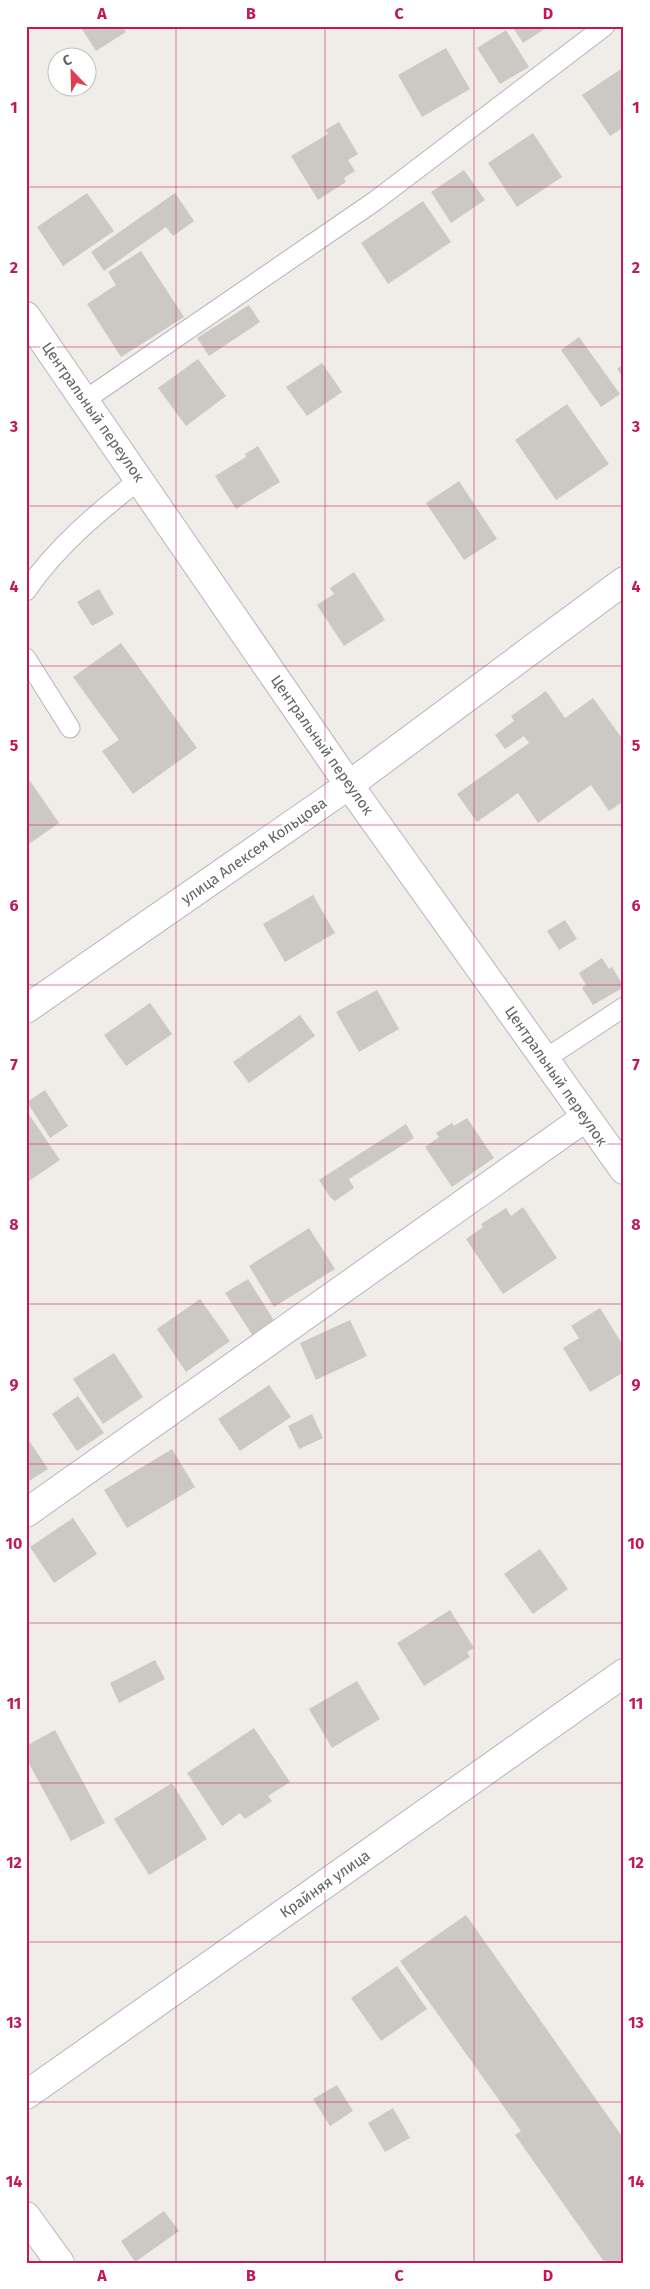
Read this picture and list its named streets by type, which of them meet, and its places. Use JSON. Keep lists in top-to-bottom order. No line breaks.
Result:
{"streets":{"street":["Центральный переулок","улица Алексея Кольцова","Крайняя улица"]},"crossings":[["Центральный переулок","улица Алексея Кольцова"]],"north":"top left","grid":{"columns":["A","B","C","D"],"rows":["1","2","3","4","5","6","7","8","9","10","11","12","13","14"]}}
